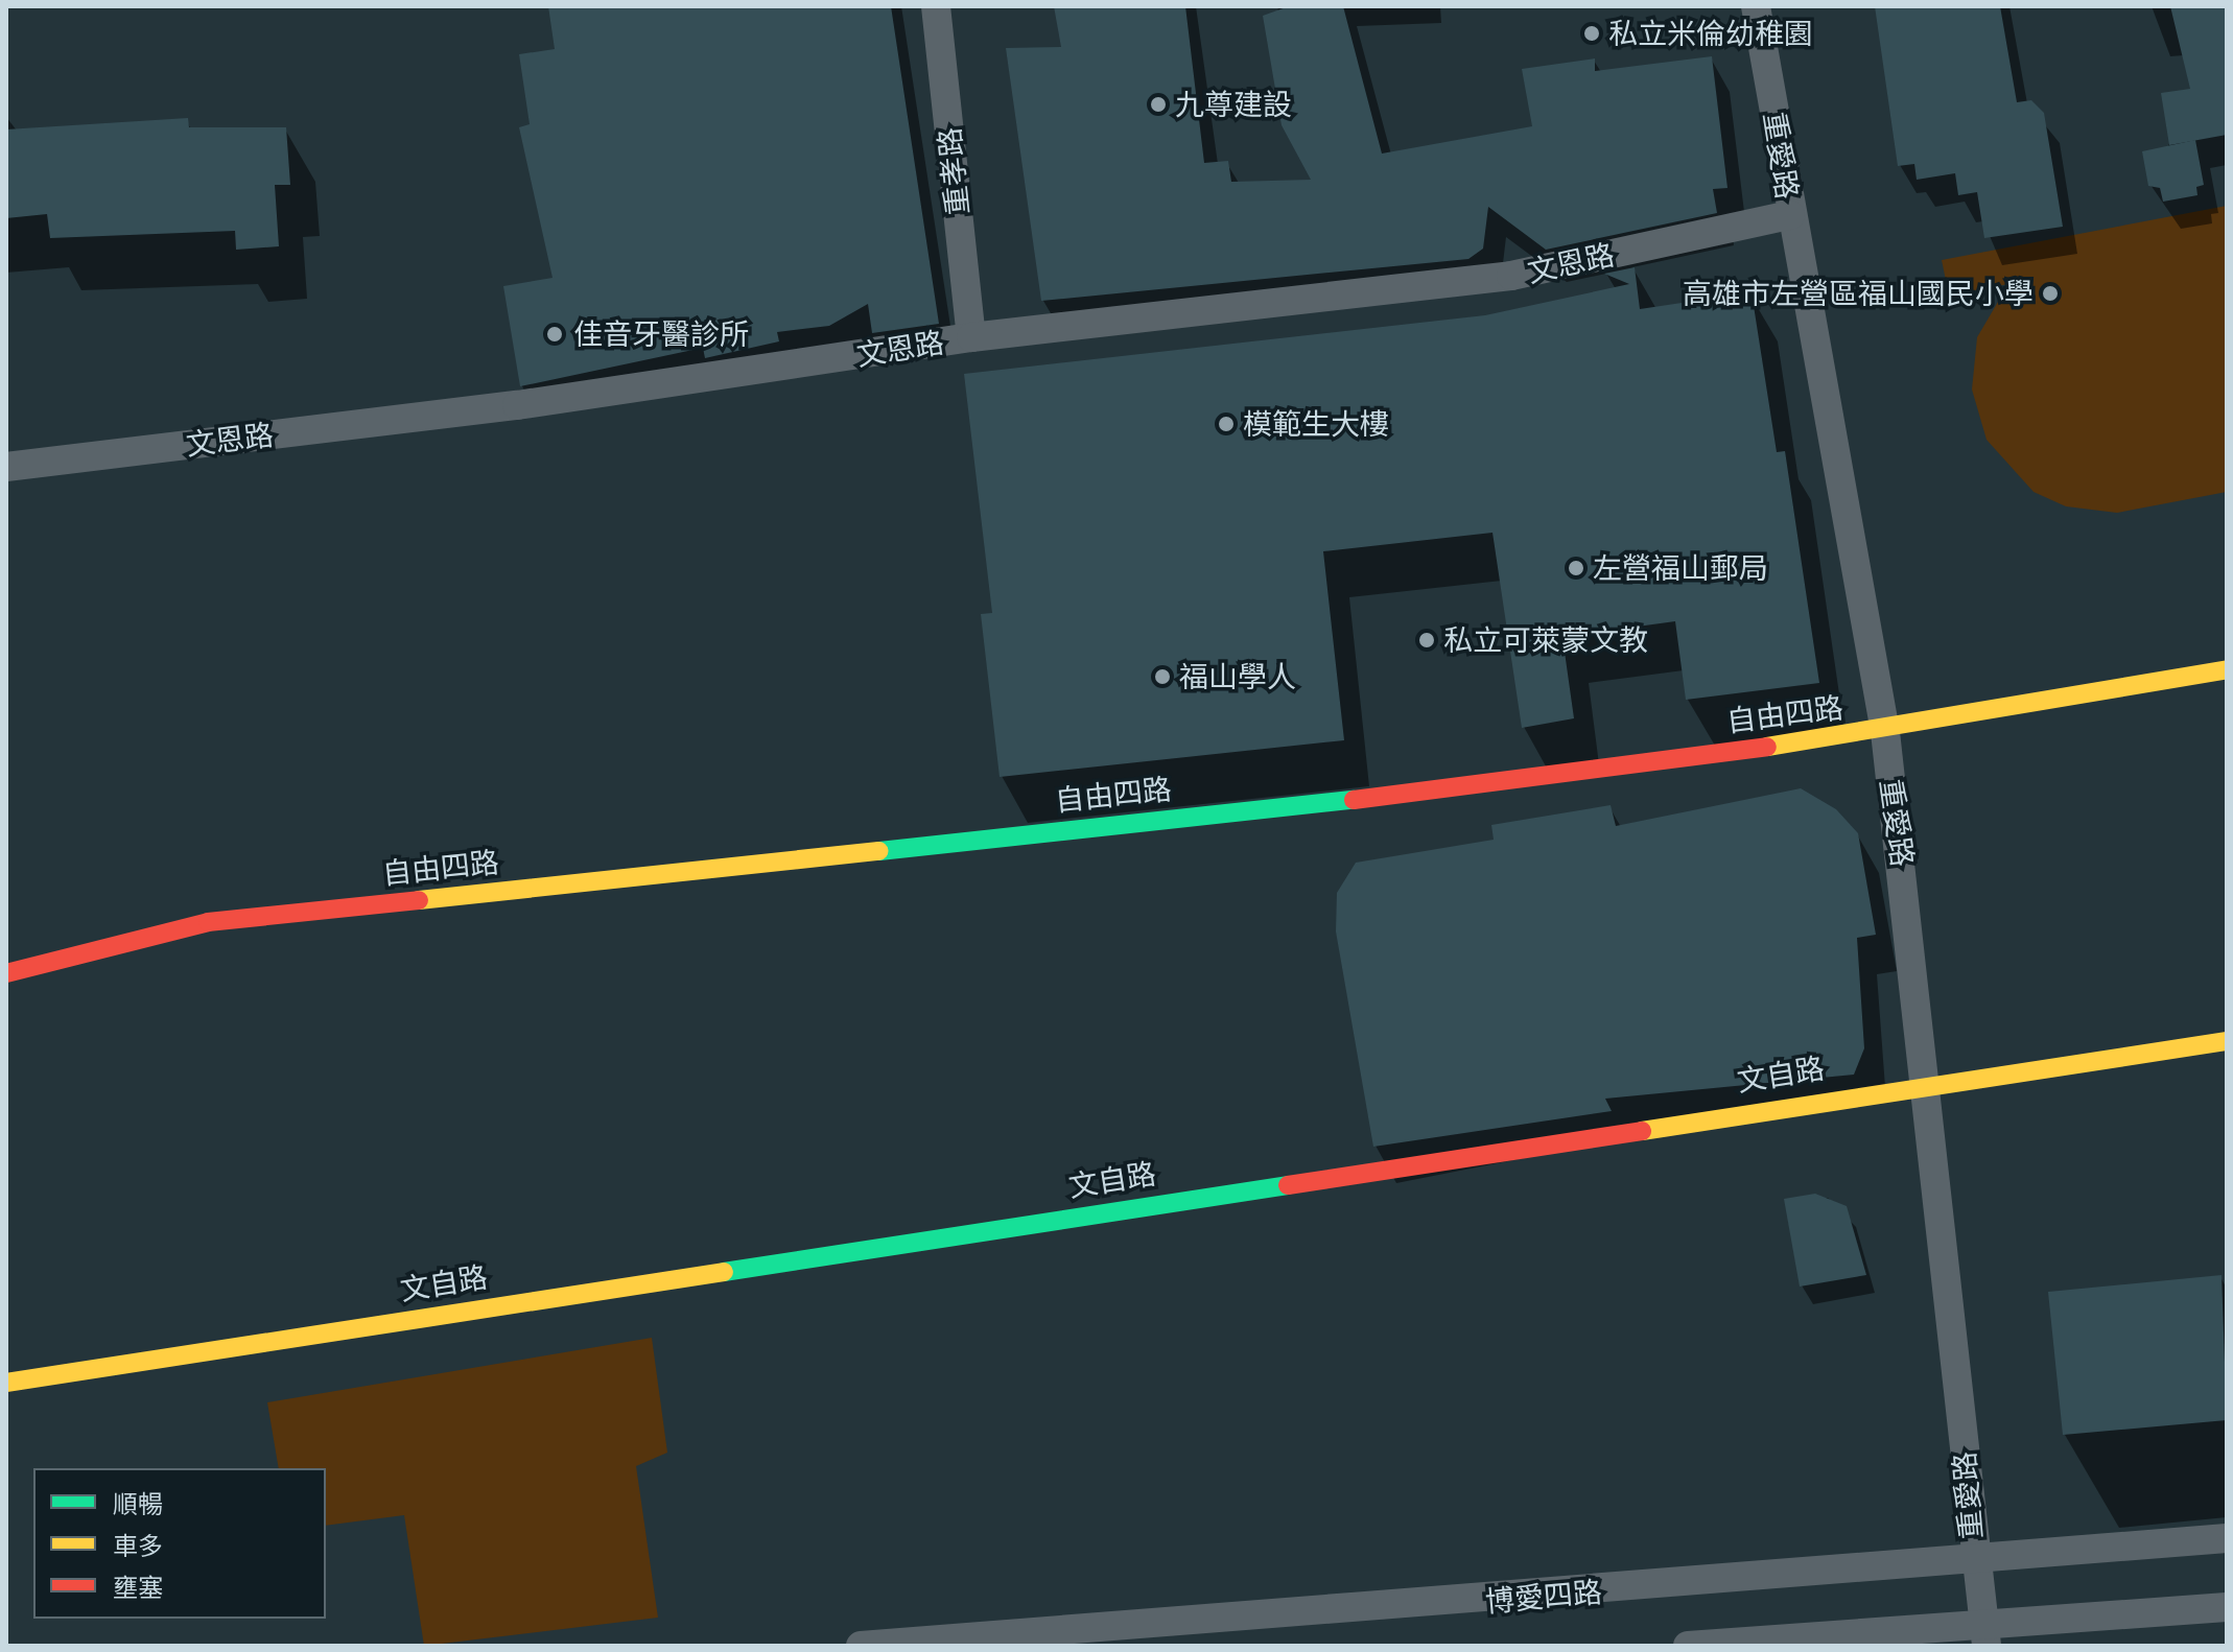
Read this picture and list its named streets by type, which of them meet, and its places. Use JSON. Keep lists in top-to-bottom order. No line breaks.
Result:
{"streets":{"street":["重愛路","重孝路","文恩路","自由四路","文自路","博愛四路"]},"crossings":[["重愛路","文恩路"],["重愛路","自由四路"],["重愛路","文自路"],["重愛路","博愛四路"],["重孝路","文恩路"]],"places":["私立米倫幼稚園","九尊建設","高雄市左營區福山國民小學","佳音牙醫診所","模範生大樓","左營福山郵局","私立可萊蒙文教","福山學人"],"legend":["順暢","車多","壅塞"]}
